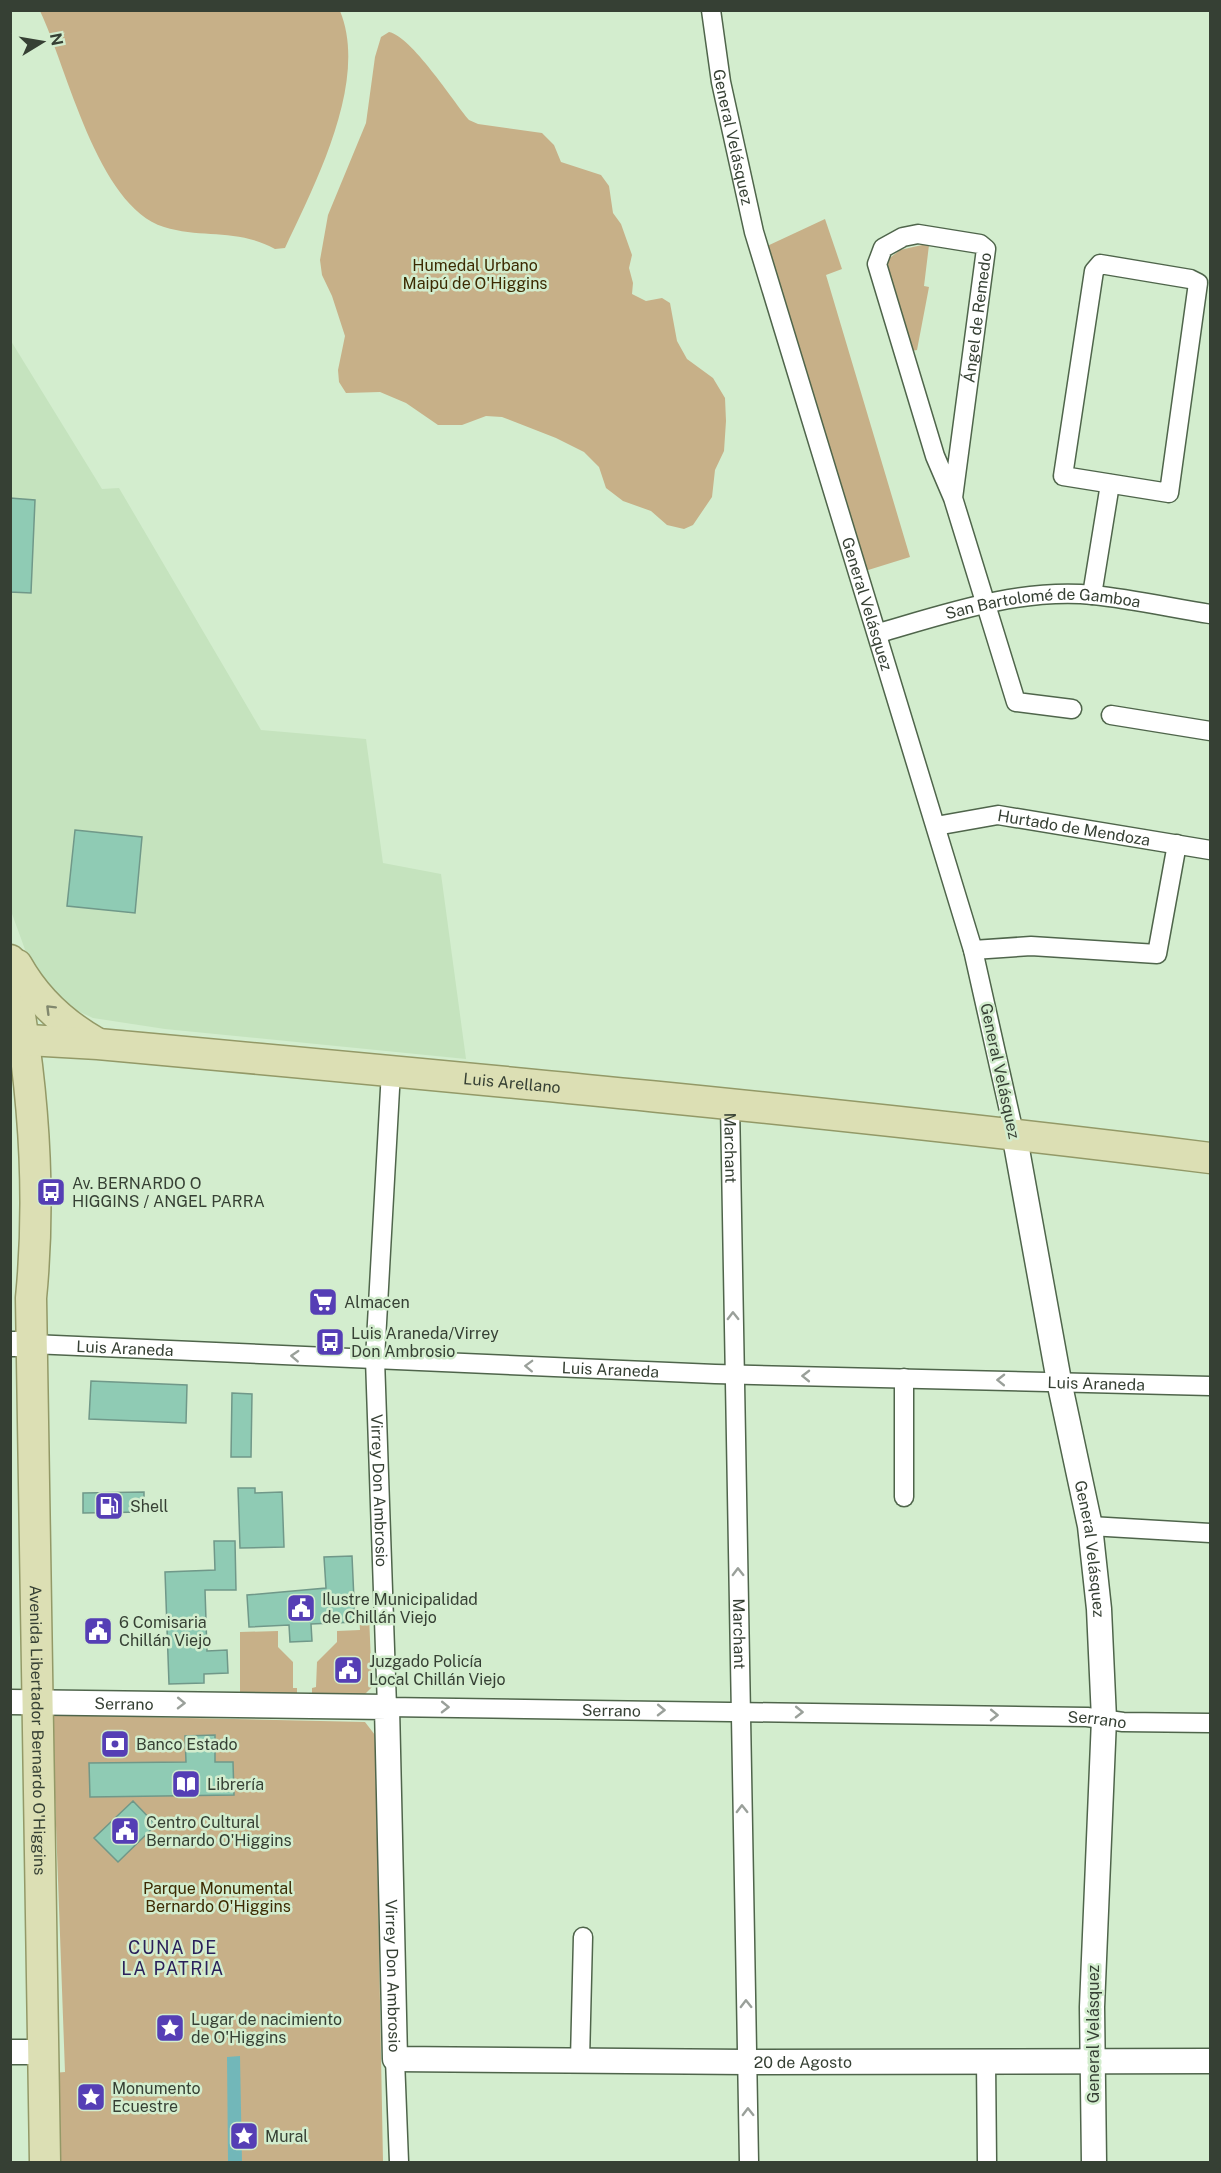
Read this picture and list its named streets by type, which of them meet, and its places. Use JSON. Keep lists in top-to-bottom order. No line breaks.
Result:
{"streets":{"main road":["Luis Arellano","Avenida Libertador Bernardo O'Higgins"],"street":["General Velásquez","Ángel de Remedo","San Bartolomé de Gamboa","Hurtado de Mendoza","Marchant","Luis Araneda","Virrey Don Ambrosio","Serrano","20 de Agosto"]},"crossings":[["General Velásquez","San Bartolomé de Gamboa"],["General Velásquez","Hurtado de Mendoza"],["General Velásquez","Luis Arellano"],["General Velásquez","Luis Araneda"],["General Velásquez","Serrano"],["General Velásquez","20 de Agosto"],["Ángel de Remedo","San Bartolomé de Gamboa"],["Luis Arellano","Marchant"],["Luis Arellano","Virrey Don Ambrosio"],["Luis Arellano","Avenida Libertador Bernardo O'Higgins"],["Marchant","Luis Araneda"],["Marchant","Serrano"],["Marchant","20 de Agosto"],["Luis Araneda","Virrey Don Ambrosio"],["Luis Araneda","Avenida Libertador Bernardo O'Higgins"],["Virrey Don Ambrosio","Serrano"],["Virrey Don Ambrosio","20 de Agosto"],["Serrano","Avenida Libertador Bernardo O'Higgins"]],"one_way":["Marchant","Luis Araneda","Serrano"],"districts":["CUNA DE LA PATRIA"],"parks":["Humedal Urbano Maipú de O'Higgins","Parque Monumental Bernardo O'Higgins"],"places":{"bus stop":["Av. BERNARDO O HIGGINS / ANGEL PARRA","Luis Araneda/Virrey Don Ambrosio"],"supermarket":["Almacen"],"fuel station":["Shell"],"public building":["Ilustre Municipalidad de Chillán Viejo","6 Comisaria Chillán Viejo","Juzgado Policía Local Chillán Viejo","Centro Cultural Bernardo O'Higgins"],"bank":["Banco Estado"],"library":["Librería"],"place":["Lugar de nacimiento de O'Higgins","Monumento Ecuestre","Mural"]},"north":"right"}
